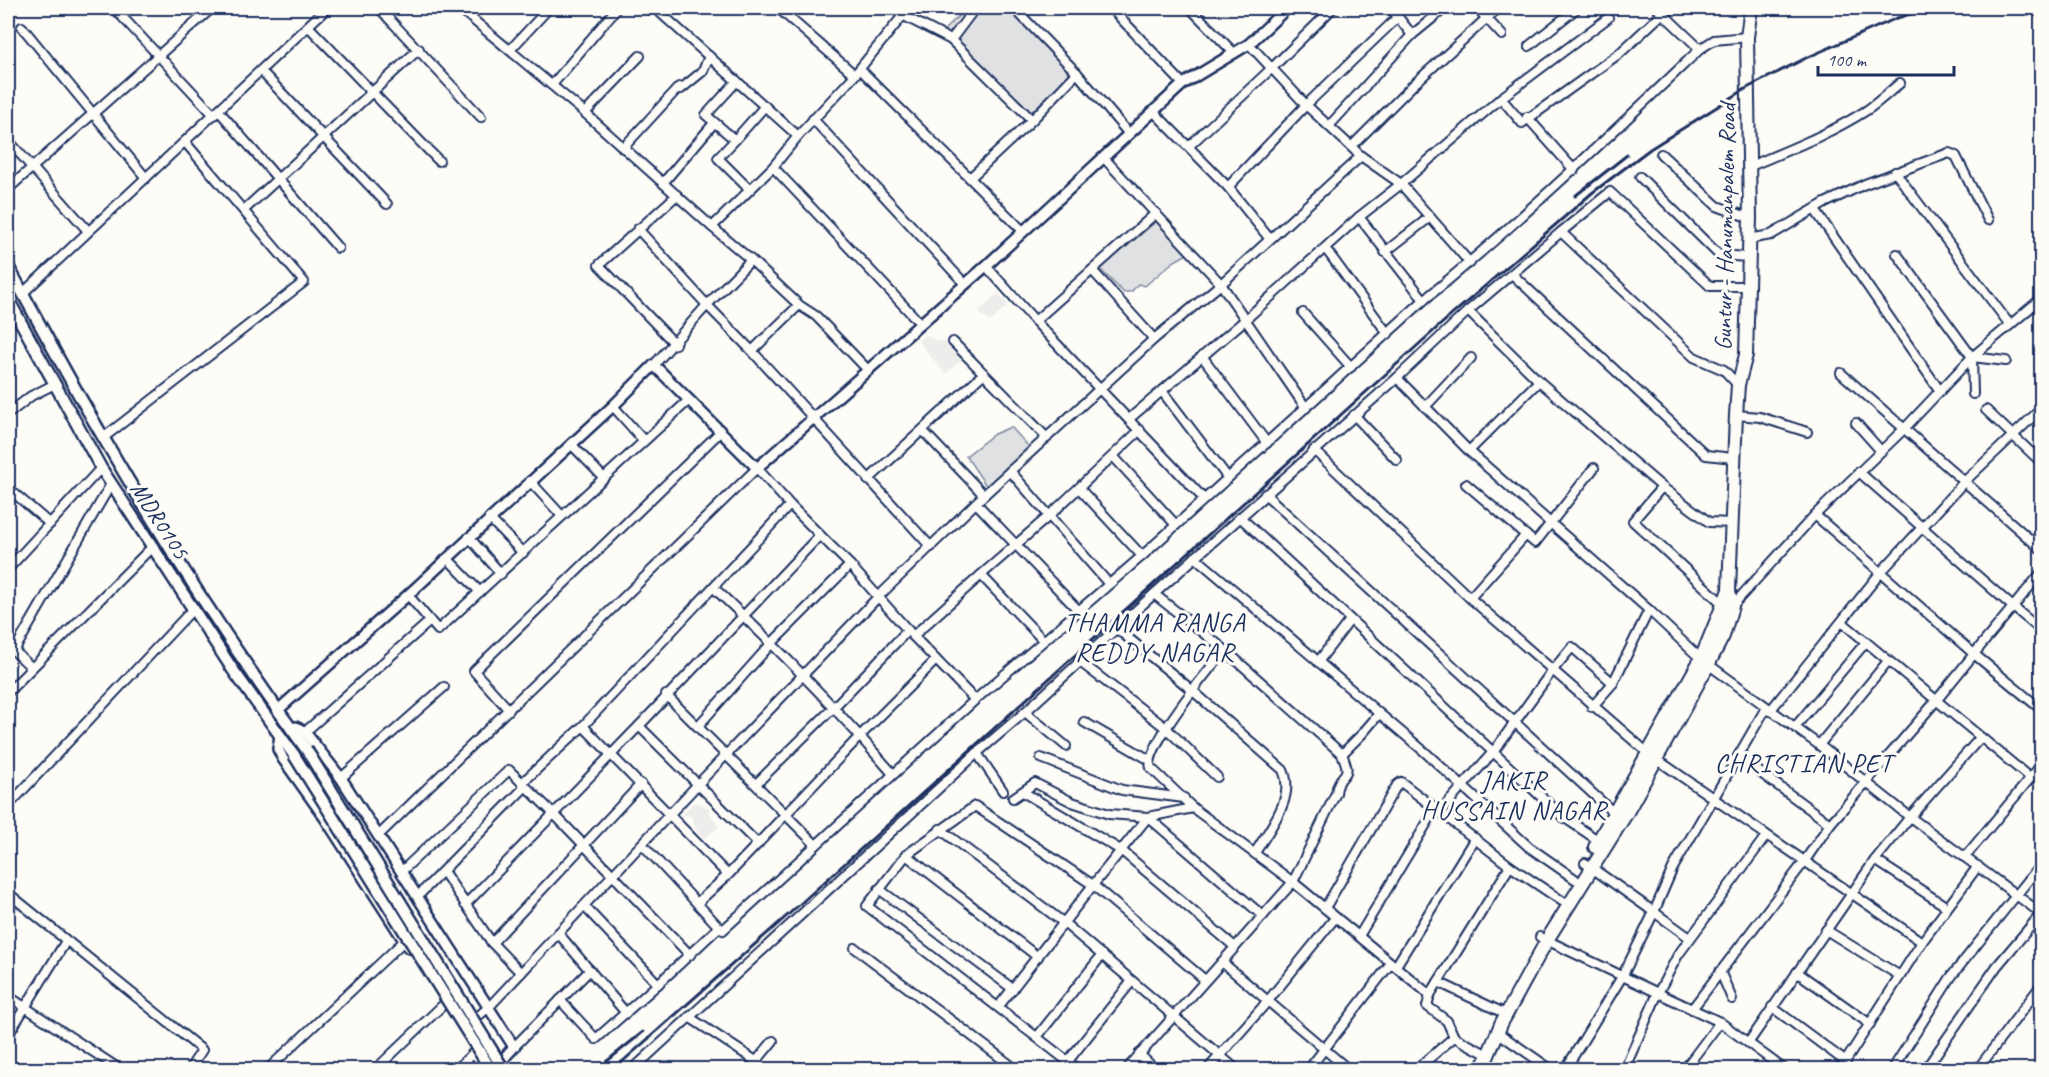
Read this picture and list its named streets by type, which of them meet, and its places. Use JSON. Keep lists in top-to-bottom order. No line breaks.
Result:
{"streets":{"main road":["Guntur - Hanumanpalem Road","MDR0105"]},"districts":["THAMMA RANGA REDDY NAGAR","CHRISTIAN PET","JAKIR HUSSAIN NAGAR"],"scale_bar":"100 m"}
